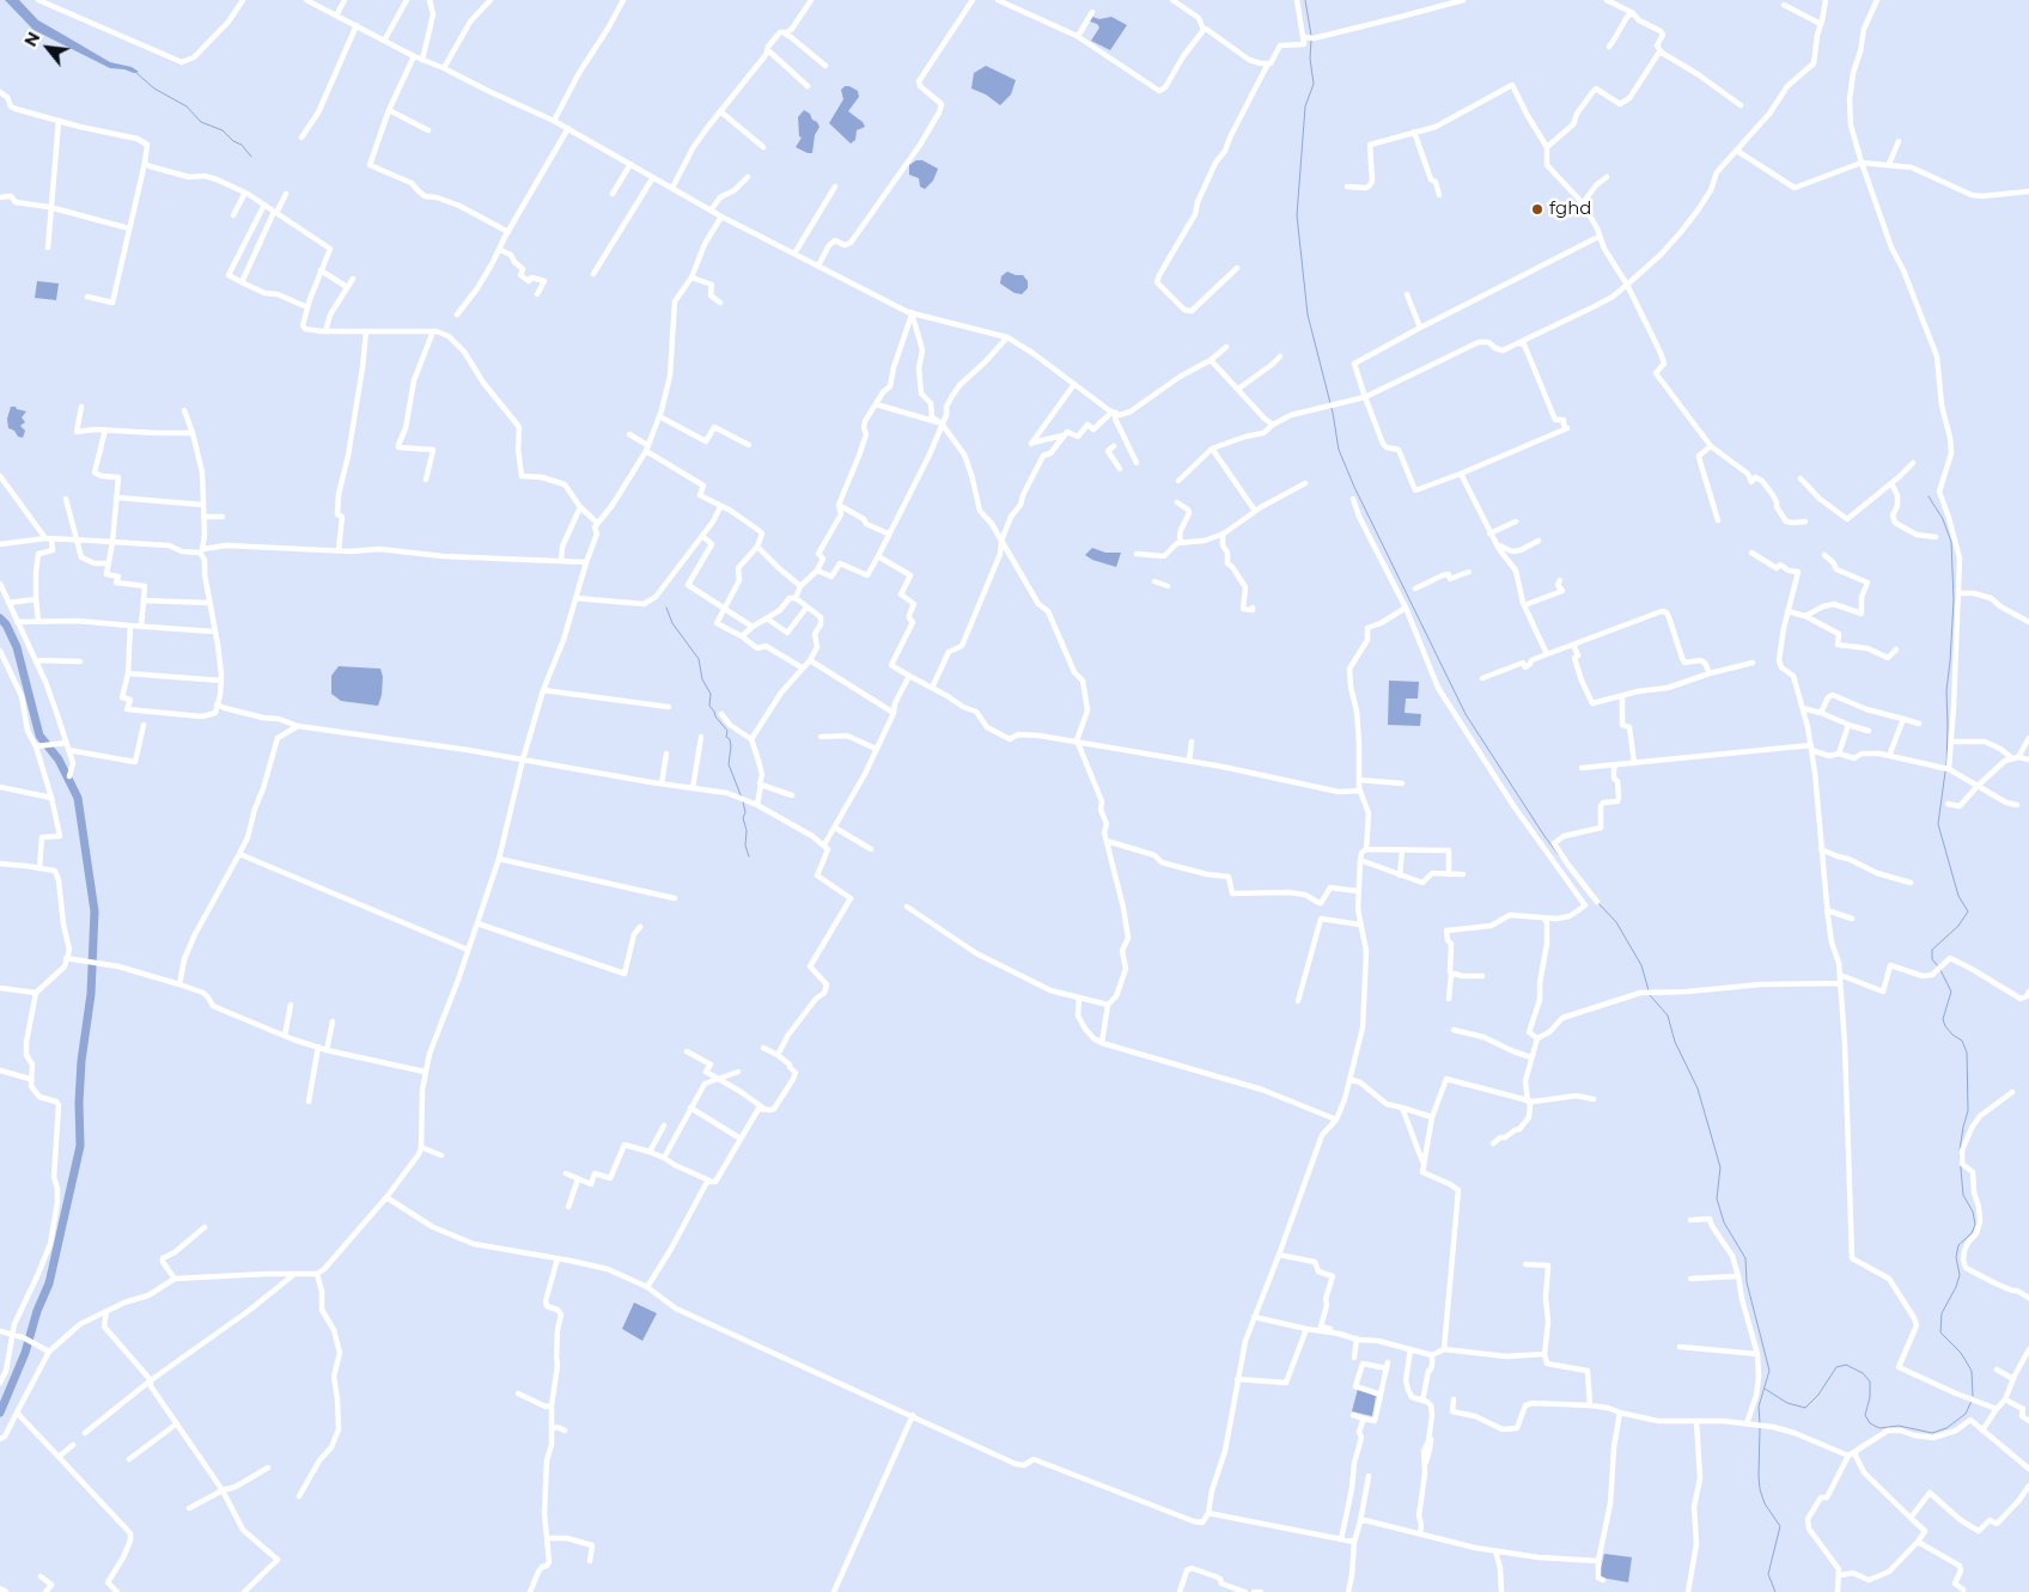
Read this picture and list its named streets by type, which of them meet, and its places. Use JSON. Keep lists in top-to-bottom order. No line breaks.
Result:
{"places":["fghd"],"north":"top left"}
